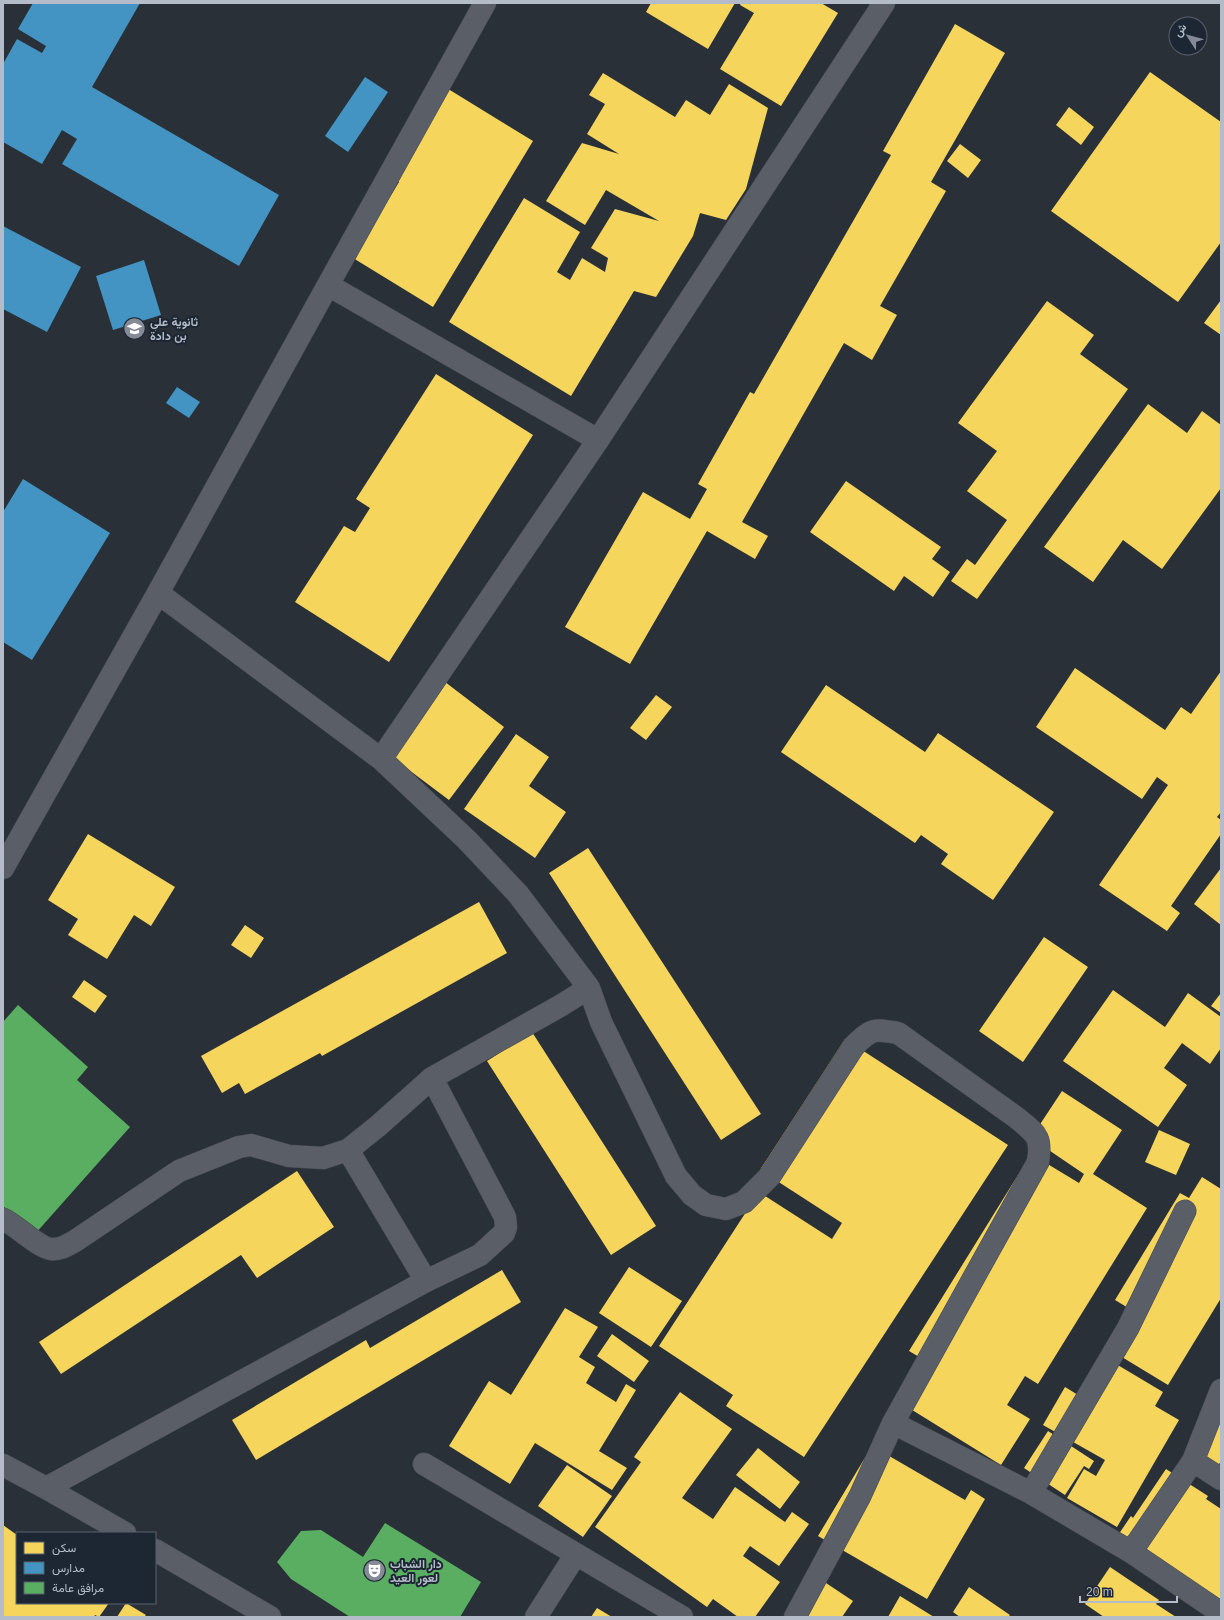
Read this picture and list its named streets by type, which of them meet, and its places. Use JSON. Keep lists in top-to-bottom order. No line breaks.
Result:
{"places":{"school or university":["ثانوية علي بن دادة"],"theatre":["دار الشباب لعور العيد"]},"legend":["سكن","مدارس","مرافق عامة"],"scale_bar":"20 m","north":"top left"}
